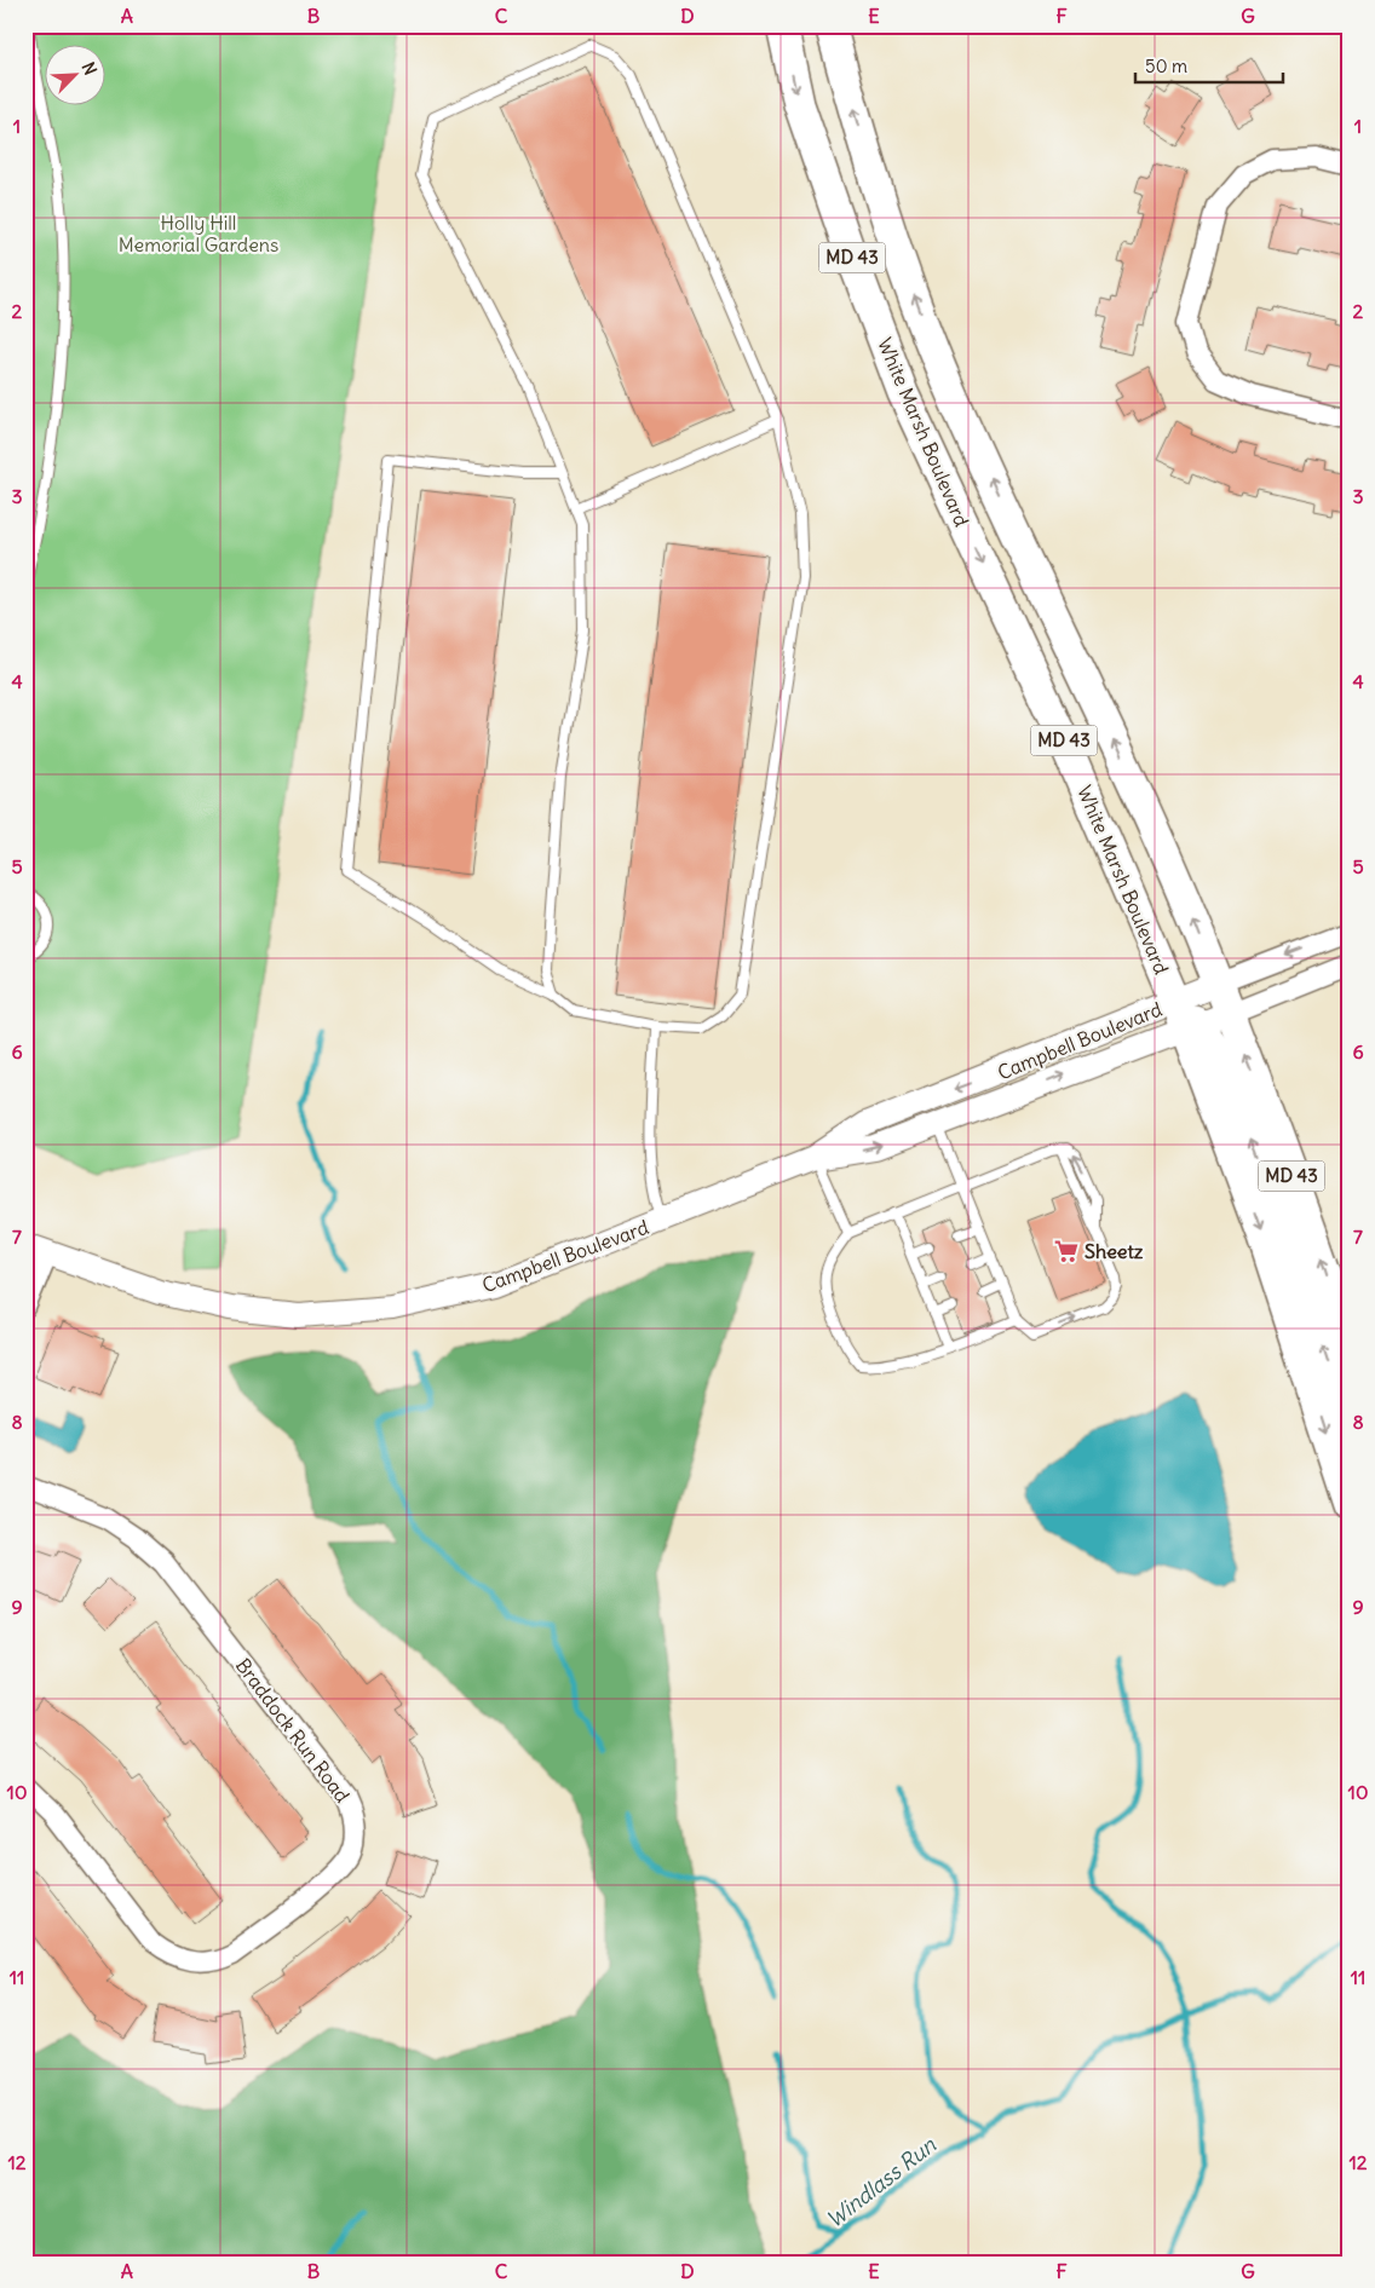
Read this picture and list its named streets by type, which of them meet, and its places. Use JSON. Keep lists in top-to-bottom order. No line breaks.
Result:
{"streets":{"main road":["MD 43","White Marsh Boulevard"],"street":["Campbell Boulevard","Braddock Run Road"]},"crossings":[["White Marsh Boulevard","Campbell Boulevard"]],"water":["Windlass Run"],"parks":["Holly Hill Memorial Gardens"],"places":{"supermarket":["Sheetz"]},"scale_bar":"50 m","north":"top right","grid":{"columns":["A","B","C","D","E","F","G"],"rows":["1","2","3","4","5","6","7","8","9","10","11","12"]}}
